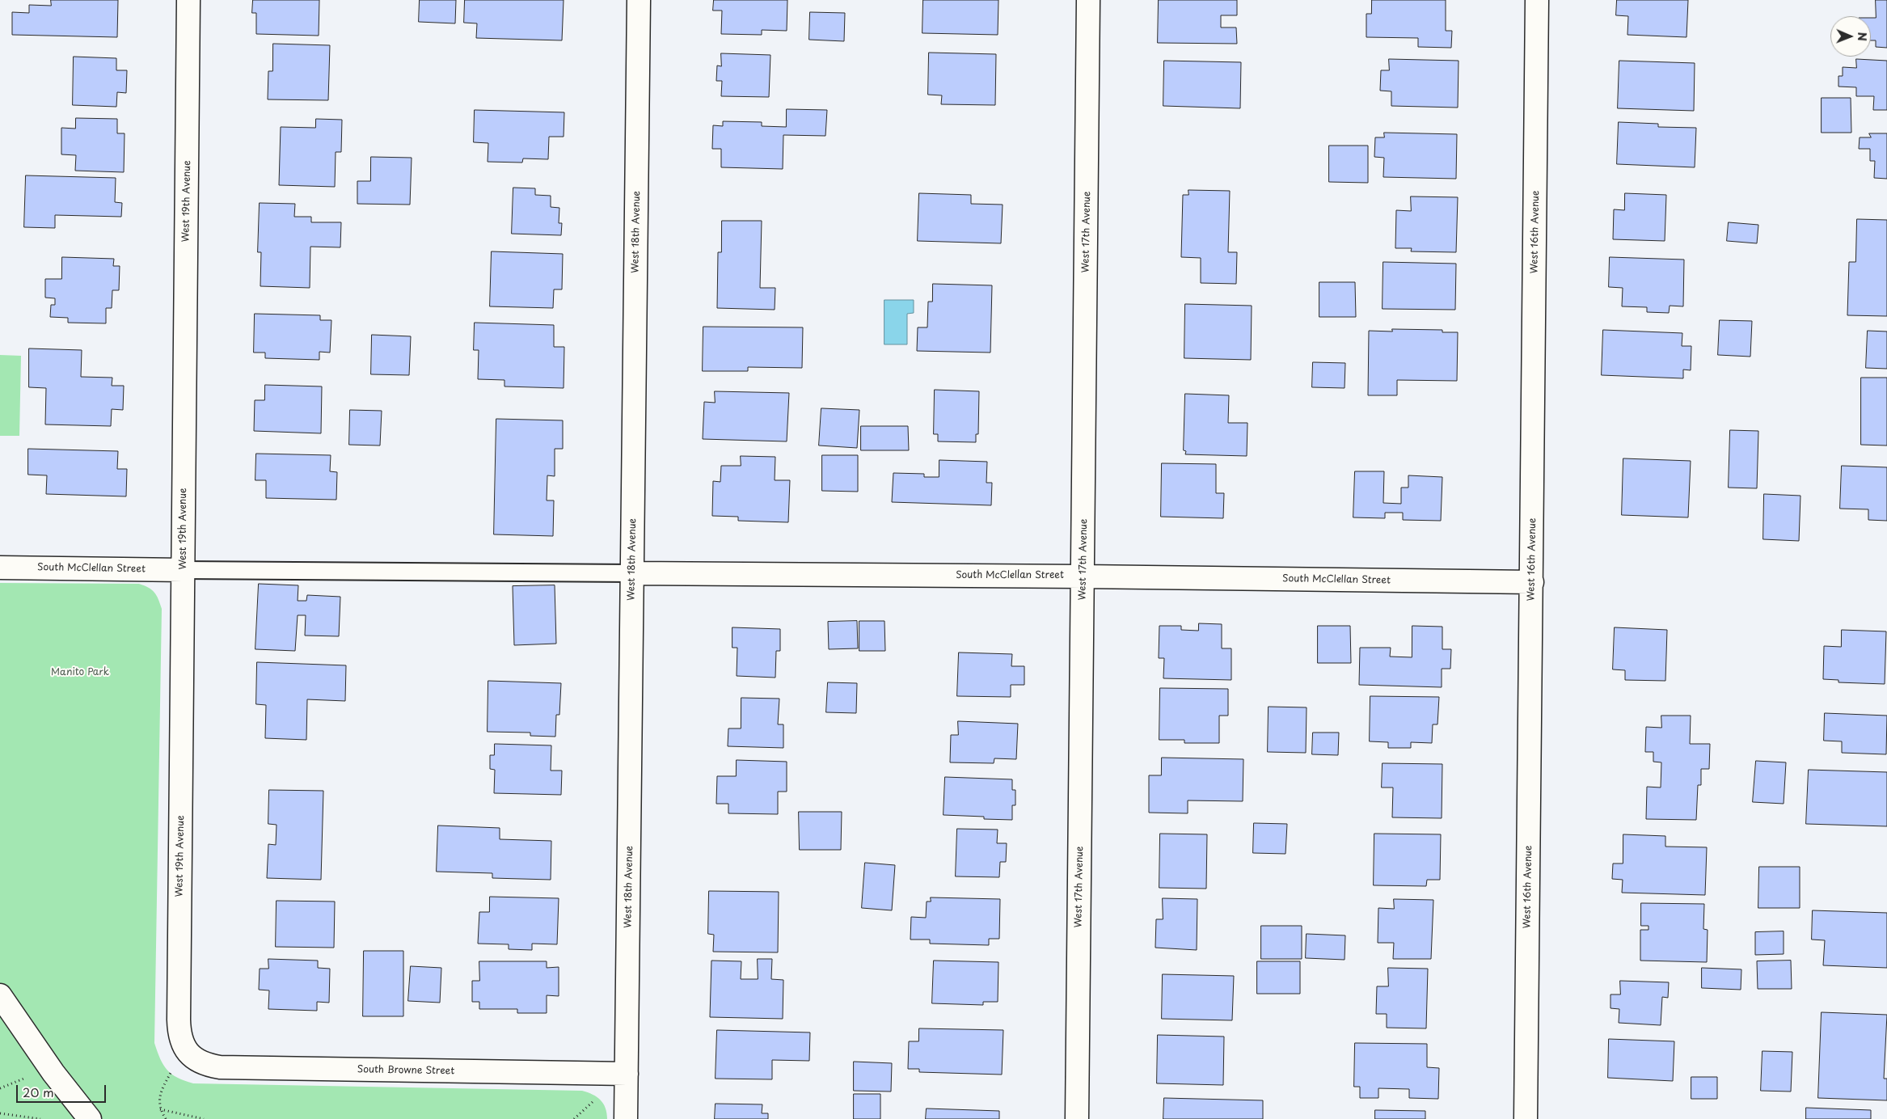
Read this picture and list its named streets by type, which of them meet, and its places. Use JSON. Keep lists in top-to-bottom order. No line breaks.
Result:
{"streets":{"street":["West 19th Avenue","West 18th Avenue","West 17th Avenue","West 16th Avenue","South McClellan Street","South Browne Street"]},"crossings":[["West 19th Avenue","South McClellan Street"],["West 19th Avenue","South Browne Street"],["West 18th Avenue","South McClellan Street"],["West 18th Avenue","South Browne Street"],["West 17th Avenue","South McClellan Street"],["West 16th Avenue","South McClellan Street"]],"parks":["Manito Park"],"scale_bar":"20 m","north":"right"}
